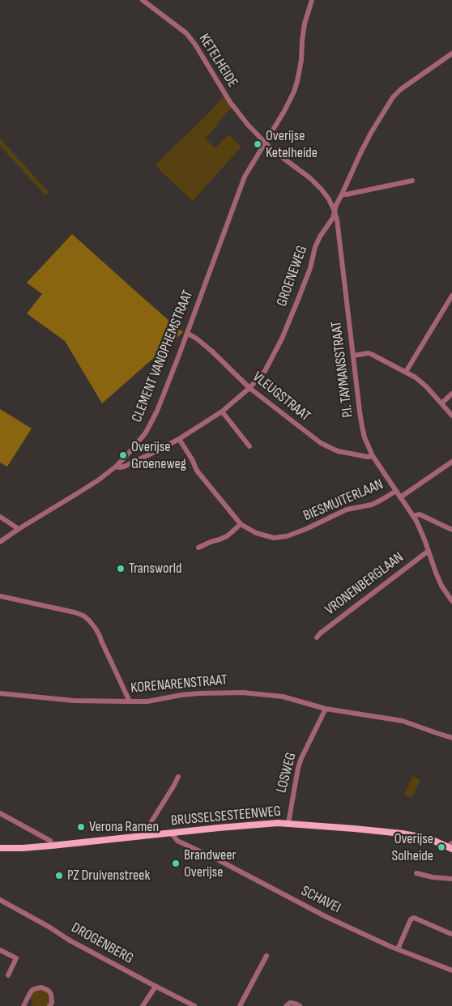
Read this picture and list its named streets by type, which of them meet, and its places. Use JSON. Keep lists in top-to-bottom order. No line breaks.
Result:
{"streets":{"main road":["BRUSSELSESTEENWEG"],"street":["KETELHEIDE","GROENEWEG","CLEMENT VANOPHEMSTRAAT","P.I. TAYMANSSTRAAT","VLEUGSTRAAT","BIESMUITERLAAN","VRONENBERGLAAN","KORENARENSTRAAT","LOSWEG","SCHAVEI","DROGENBERG"]},"crossings":[["KETELHEIDE","CLEMENT VANOPHEMSTRAAT"],["KETELHEIDE","P.I. TAYMANSSTRAAT"],["GROENEWEG","CLEMENT VANOPHEMSTRAAT"],["GROENEWEG","P.I. TAYMANSSTRAAT"],["GROENEWEG","VLEUGSTRAAT"],["GROENEWEG","BIESMUITERLAAN"],["CLEMENT VANOPHEMSTRAAT","P.I. TAYMANSSTRAAT"],["CLEMENT VANOPHEMSTRAAT","VLEUGSTRAAT"],["P.I. TAYMANSSTRAAT","VLEUGSTRAAT"],["P.I. TAYMANSSTRAAT","BIESMUITERLAAN"],["P.I. TAYMANSSTRAAT","VRONENBERGLAAN"],["KORENARENSTRAAT","LOSWEG"],["LOSWEG","BRUSSELSESTEENWEG"],["BRUSSELSESTEENWEG","SCHAVEI"]],"places":["Overijse Ketelheide","Overijse Groeneweg","Transworld","Verona Ramen","Overijse Solheide","Brandweer Overijse","PZ Druivenstreek"]}
